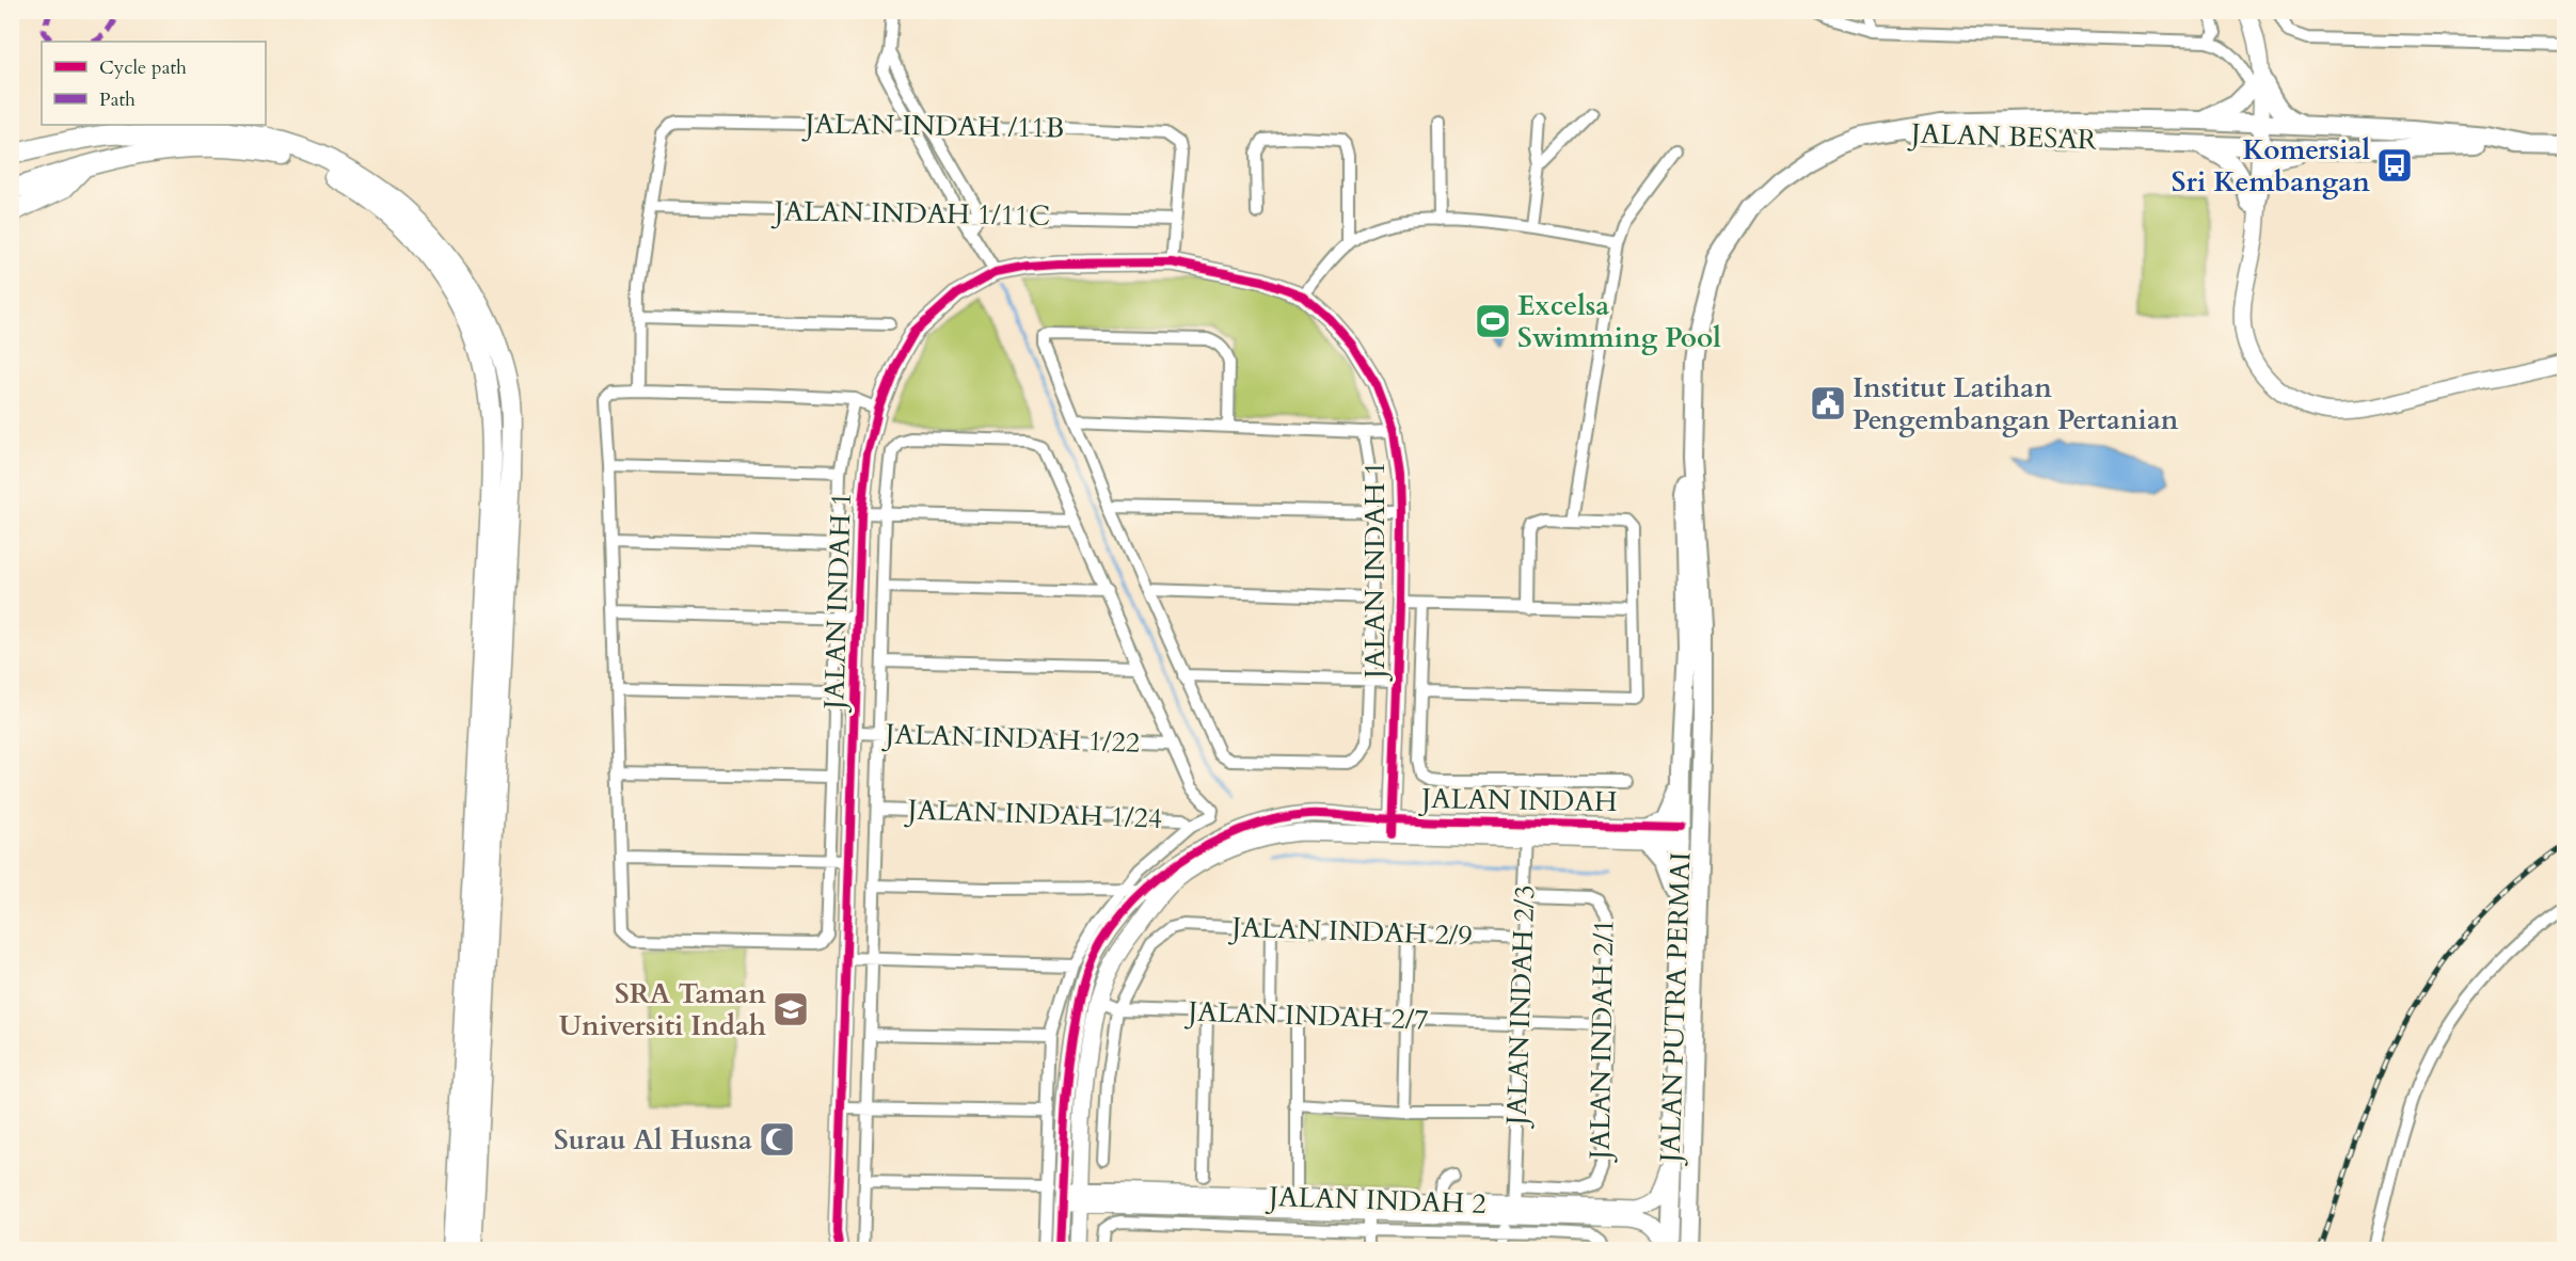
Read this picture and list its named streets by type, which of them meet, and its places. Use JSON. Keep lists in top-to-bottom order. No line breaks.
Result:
{"streets":{"main road":["JALAN BESAR","JALAN PUTRA PERMAI"],"street":["JALAN INDAH /11B","JALAN INDAH 1/11C","JALAN INDAH 1","JALAN INDAH 1/22","JALAN INDAH","JALAN INDAH 1/24","JALAN INDAH 2/9","JALAN INDAH 2/3","JALAN INDAH 2/7","JALAN INDAH 2/1","JALAN INDAH 2"]},"crossings":[["JALAN INDAH /11B","JALAN INDAH 1/11C"],["JALAN BESAR","JALAN PUTRA PERMAI"],["JALAN INDAH 1","JALAN INDAH 1/22"],["JALAN INDAH 1","JALAN INDAH"],["JALAN INDAH","JALAN INDAH 2/3"],["JALAN INDAH","JALAN PUTRA PERMAI"],["JALAN INDAH","JALAN INDAH 2/7"],["JALAN INDAH","JALAN INDAH 2"],["JALAN INDAH 2/9","JALAN INDAH 2/3"],["JALAN INDAH 2/9","JALAN INDAH 2/7"],["JALAN INDAH 2/3","JALAN INDAH 2/7"],["JALAN INDAH 2/3","JALAN INDAH 2/1"],["JALAN INDAH 2/3","JALAN INDAH 2"],["JALAN PUTRA PERMAI","JALAN INDAH 2"],["JALAN INDAH 2/7","JALAN INDAH 2/1"]],"places":{"bus stop":["Komersial Sri Kembangan"],"sports":["Excelsa Swimming Pool"],"public building":["Institut Latihan Pengembangan Pertanian"],"school or university":["SRA Taman Universiti Indah"],"mosque":["Surau Al Husna"]},"legend":["Cycle path","Path"]}
